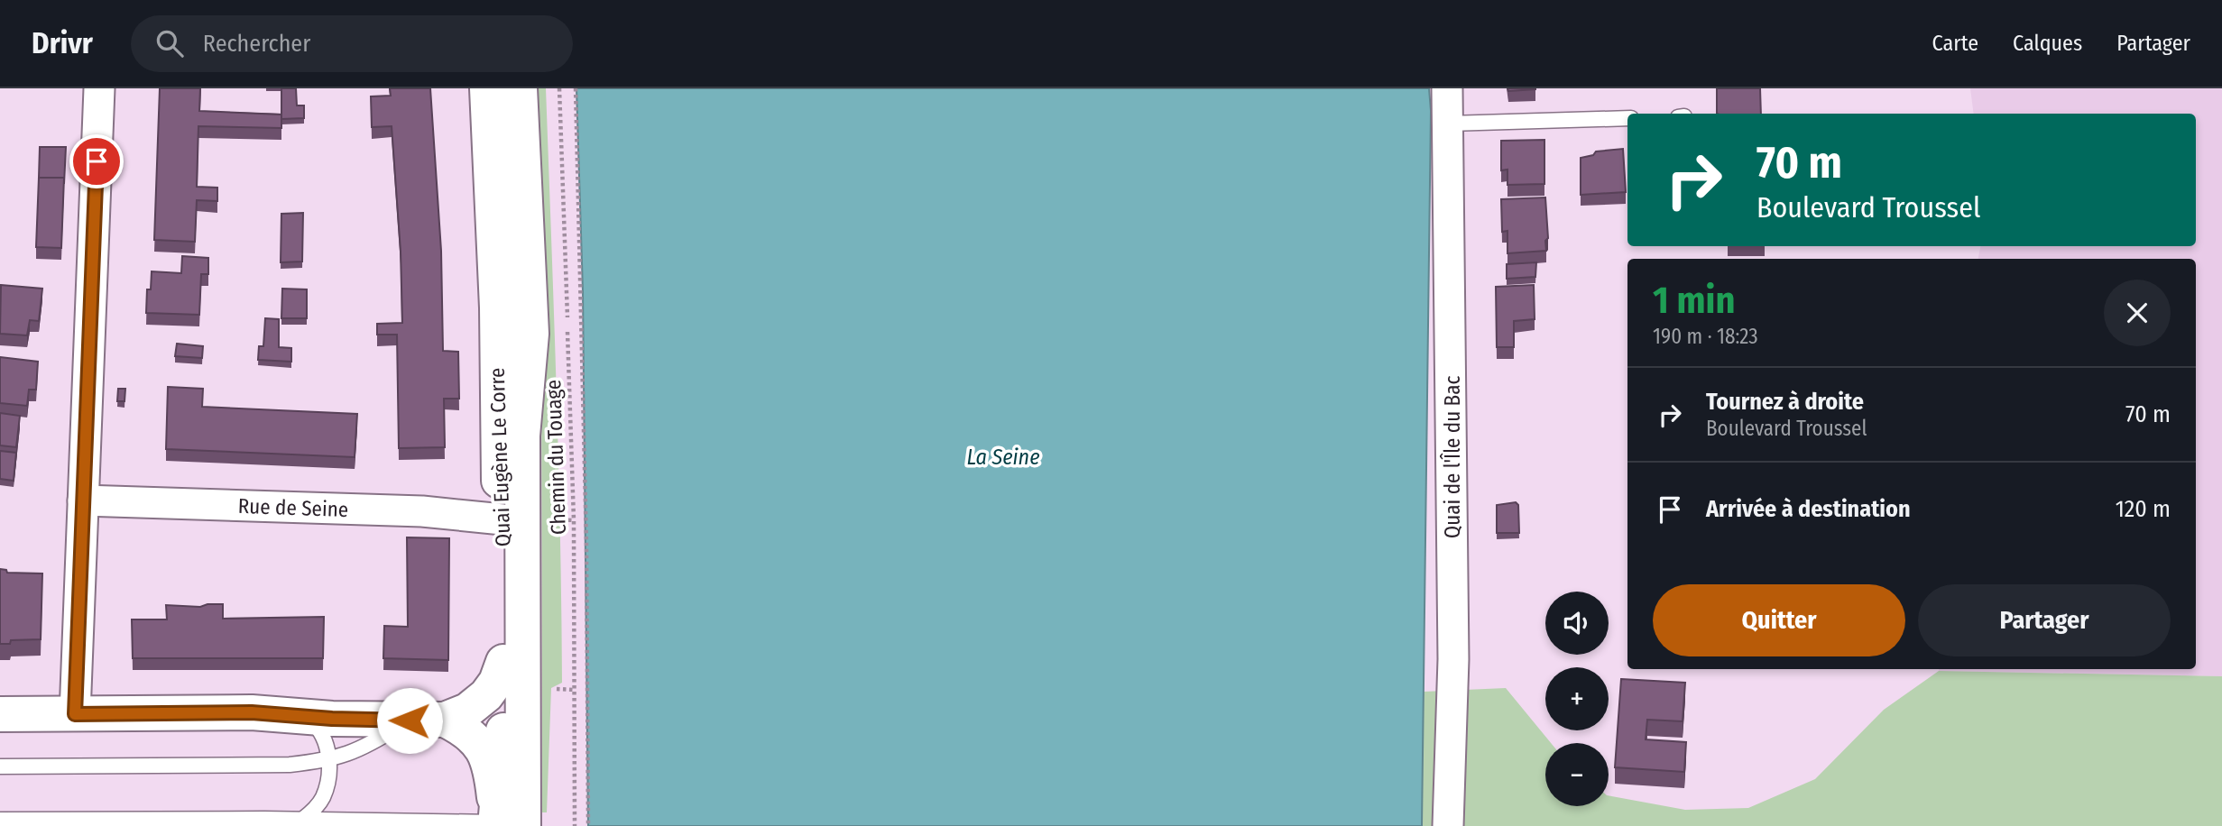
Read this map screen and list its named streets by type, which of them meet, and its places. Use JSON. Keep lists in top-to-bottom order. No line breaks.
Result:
{"streets":{"main road":["Quai Eugène Le Corre"],"street":["Quai de l'Île du Bac","Rue de Seine"],"path":["Chemin du Touage"]},"crossings":[["Quai Eugène Le Corre","Rue de Seine"]],"water":["La Seine"],"page":{"header":"Drivr","search":"Rechercher","nav":["Carte","Calques","Partager"],"turn":["70 m","Boulevard Troussel"],"heading":["1 min","190 m · 18:23"],"list":[{"name":"Tournez à droite","note":"Boulevard Troussel","value":"70 m"},{"name":"Arrivée à destination","value":"120 m"}],"buttons":["Quitter","Partager"],"map_buttons":["+","−"]}}
